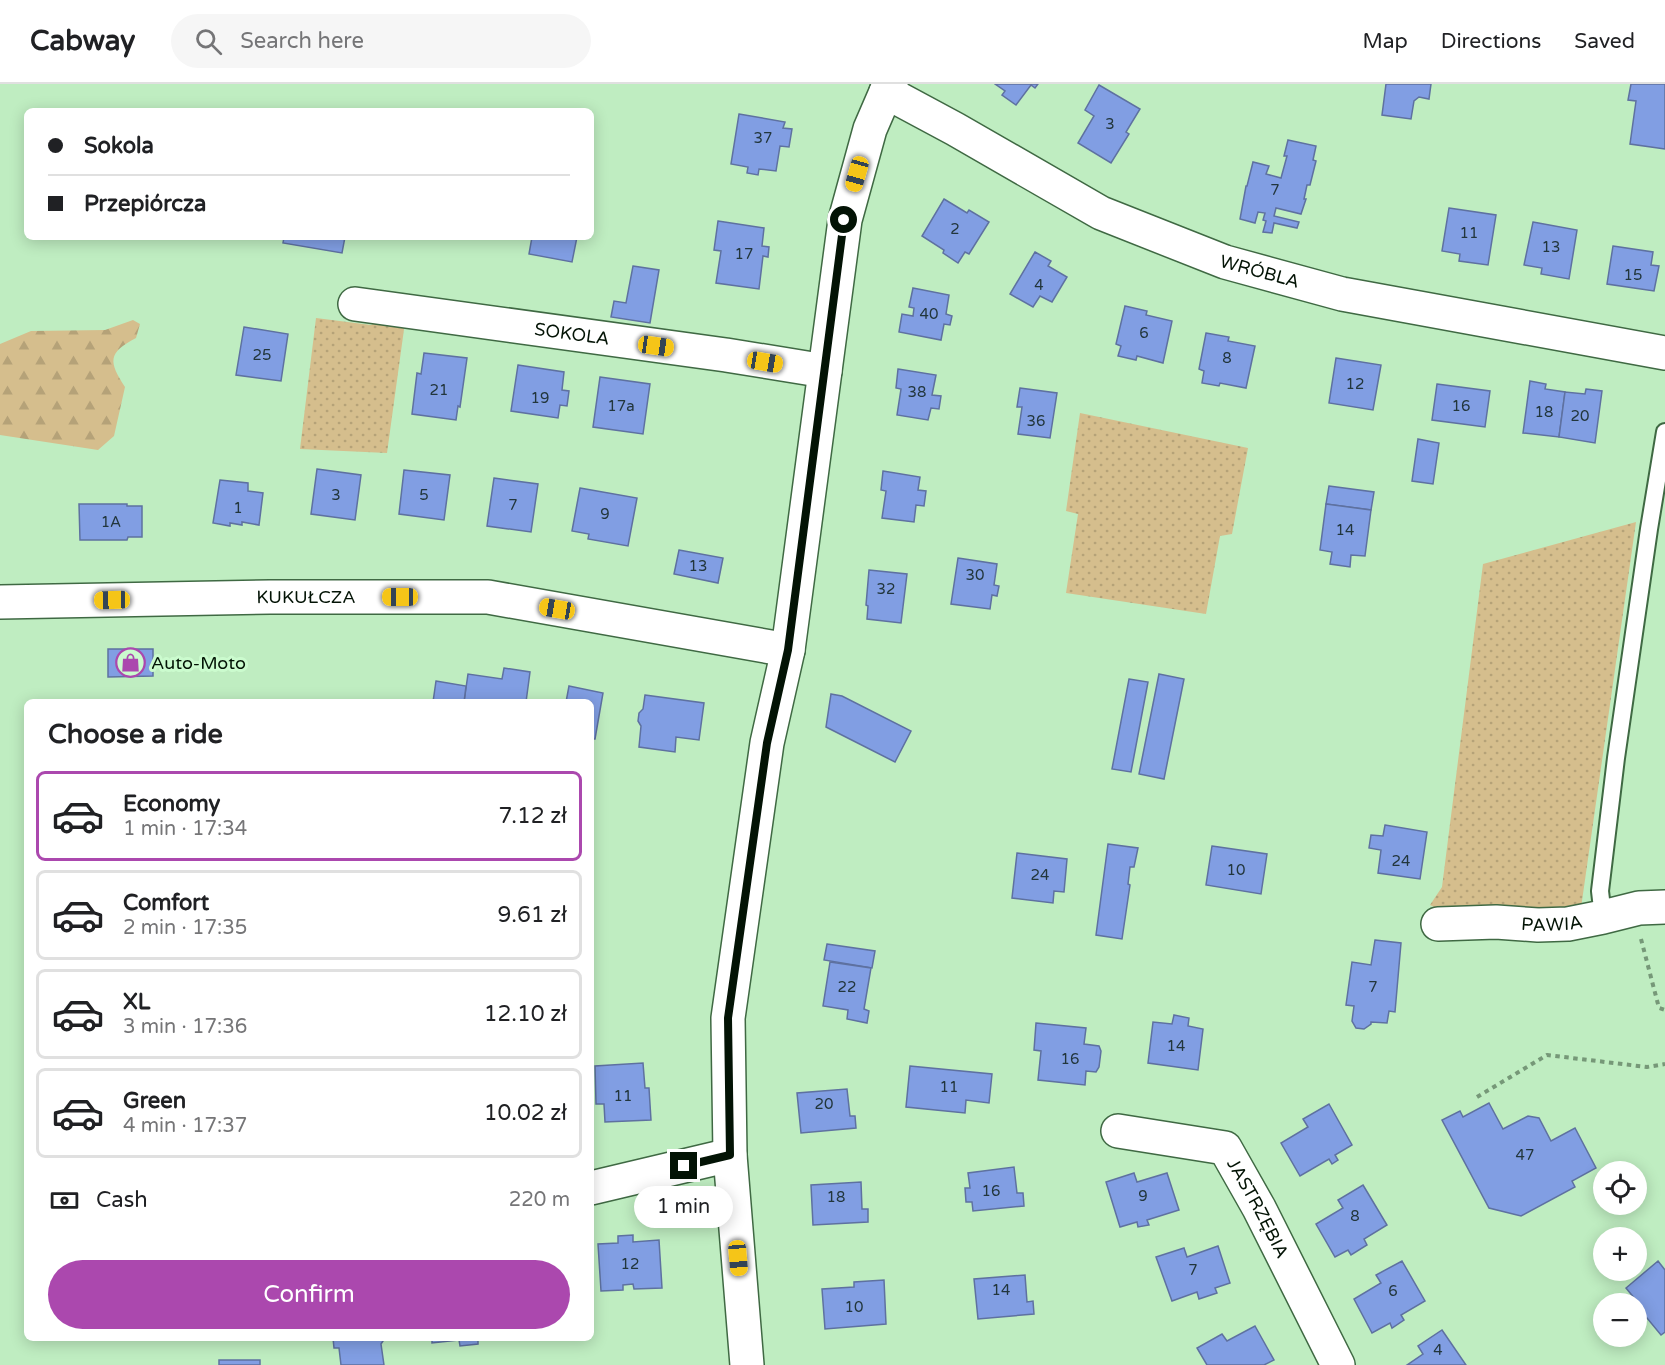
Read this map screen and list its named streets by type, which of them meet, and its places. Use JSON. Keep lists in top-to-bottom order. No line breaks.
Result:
{"streets":{"street":["WRÓBLA","SOKOLA","KUKUŁCZA","PAWIA","JASTRZĘBIA"]},"places":{"shop":["Auto-Moto"]},"house_numbers":["3","37","7","2","11","13","17","15","4","40","6","25","8","12","21","38","19","17a","16","18","20","36","3","5","7","1","9","1A","14","13","30","32","24","10","24","22","7","14","16","11","11","20","47","16","9","18","8","12","7","14","6","10","4"],"page":{"header":"Cabway","search":"Search here","nav":["Map","Directions","Saved"],"banner":["Sokola","Przepiórcza"],"heading":"Choose a ride","list":[{"name":"Economy","note":"1 min · 17:34","value":"7.12 zł"},{"name":"Comfort","note":"2 min · 17:35","value":"9.61 zł"},{"name":"XL","note":"3 min · 17:36","value":"12.10 zł"},{"name":"Green","note":"4 min · 17:37","value":"10.02 zł"}],"map_buttons":["+","−"],"pay":["Cash","220 m"],"bubble":"1 min","buttons":"Confirm"}}
